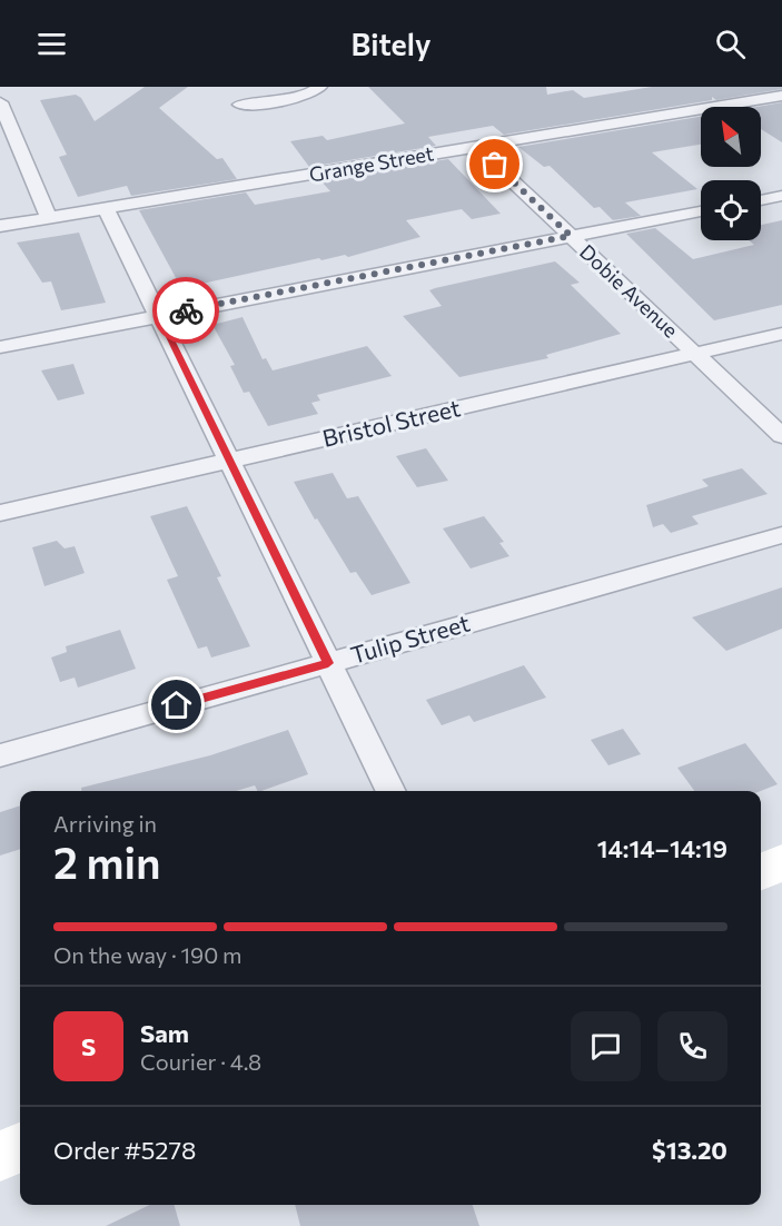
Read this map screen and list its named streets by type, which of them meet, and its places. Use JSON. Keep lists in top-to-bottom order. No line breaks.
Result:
{"streets":{"street":["Grange Street","Dobie Avenue","Bristol Street","Tulip Street"]},"crossings":[["Grange Street","Dobie Avenue"],["Dobie Avenue","Bristol Street"]],"north":"top left","page":{"header":"Bitely","heading":["2 min","Arriving in","14:14–14:19"],"panel":["Sam","Courier · 4.8","Order #5278","$13.20"],"bar":"On the way · 190 m","round":"S"}}
